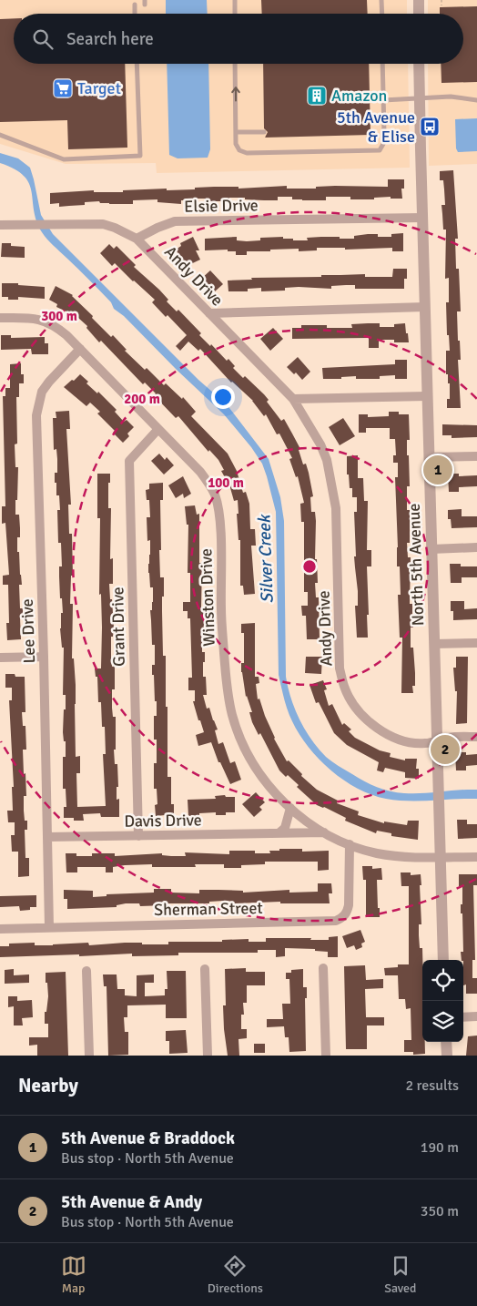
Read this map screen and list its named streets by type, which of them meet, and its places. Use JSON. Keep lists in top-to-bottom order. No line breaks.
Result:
{"streets":{"street":["Elsie Drive","Andy Drive","North 5th Avenue","Winston Drive","Grant Drive","Lee Drive","Davis Drive","Sherman Street"]},"crossings":[["Elsie Drive","Andy Drive"],["Elsie Drive","North 5th Avenue"],["Andy Drive","North 5th Avenue"],["North 5th Avenue","Winston Drive"],["Winston Drive","Grant Drive"],["Winston Drive","Lee Drive"],["Winston Drive","Davis Drive"],["Winston Drive","Sherman Street"],["Grant Drive","Davis Drive"],["Lee Drive","Davis Drive"],["Lee Drive","Sherman Street"]],"water":["Silver Creek"],"places":{"supermarket":["Target"],"building":["Amazon"],"bus stop":["5th Avenue & Elise"]},"page":{"search":"Search here","pins":["1","2"],"heading":["Nearby","2 results"],"list":[{"mark":"1","name":"5th Avenue & Braddock","note":"Bus stop · North 5th Avenue","value":"190 m"},{"mark":"2","name":"5th Avenue & Andy","note":"Bus stop · North 5th Avenue","value":"350 m"}],"nav":["Map","Directions","Saved"]},"rings":["300 m","200 m","100 m"]}
